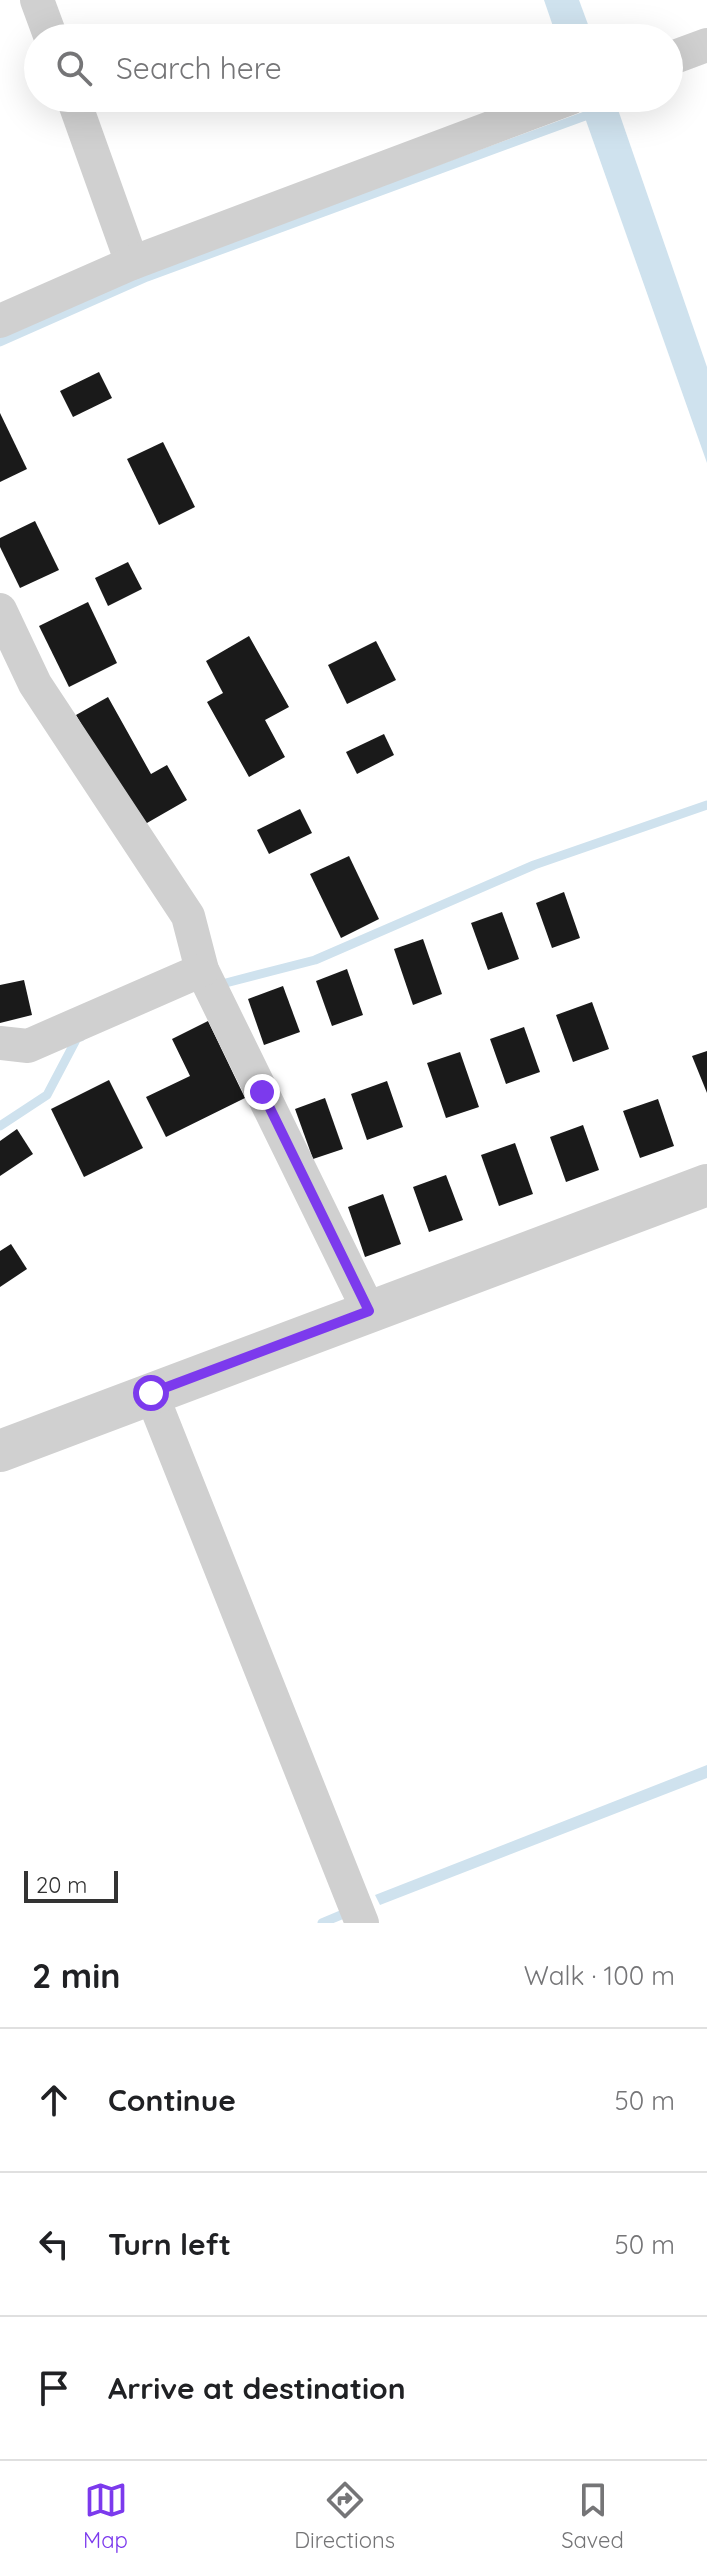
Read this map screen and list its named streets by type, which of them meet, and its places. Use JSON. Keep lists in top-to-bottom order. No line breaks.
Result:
{"scale_bar":"20 m","page":{"search":"Search here","scale":"20 m","heading":["2 min","Walk · 100 m"],"list":[["Continue","50 m"],["Turn left","50 m"],"Arrive at destination"],"nav":["Map","Directions","Saved"]}}
